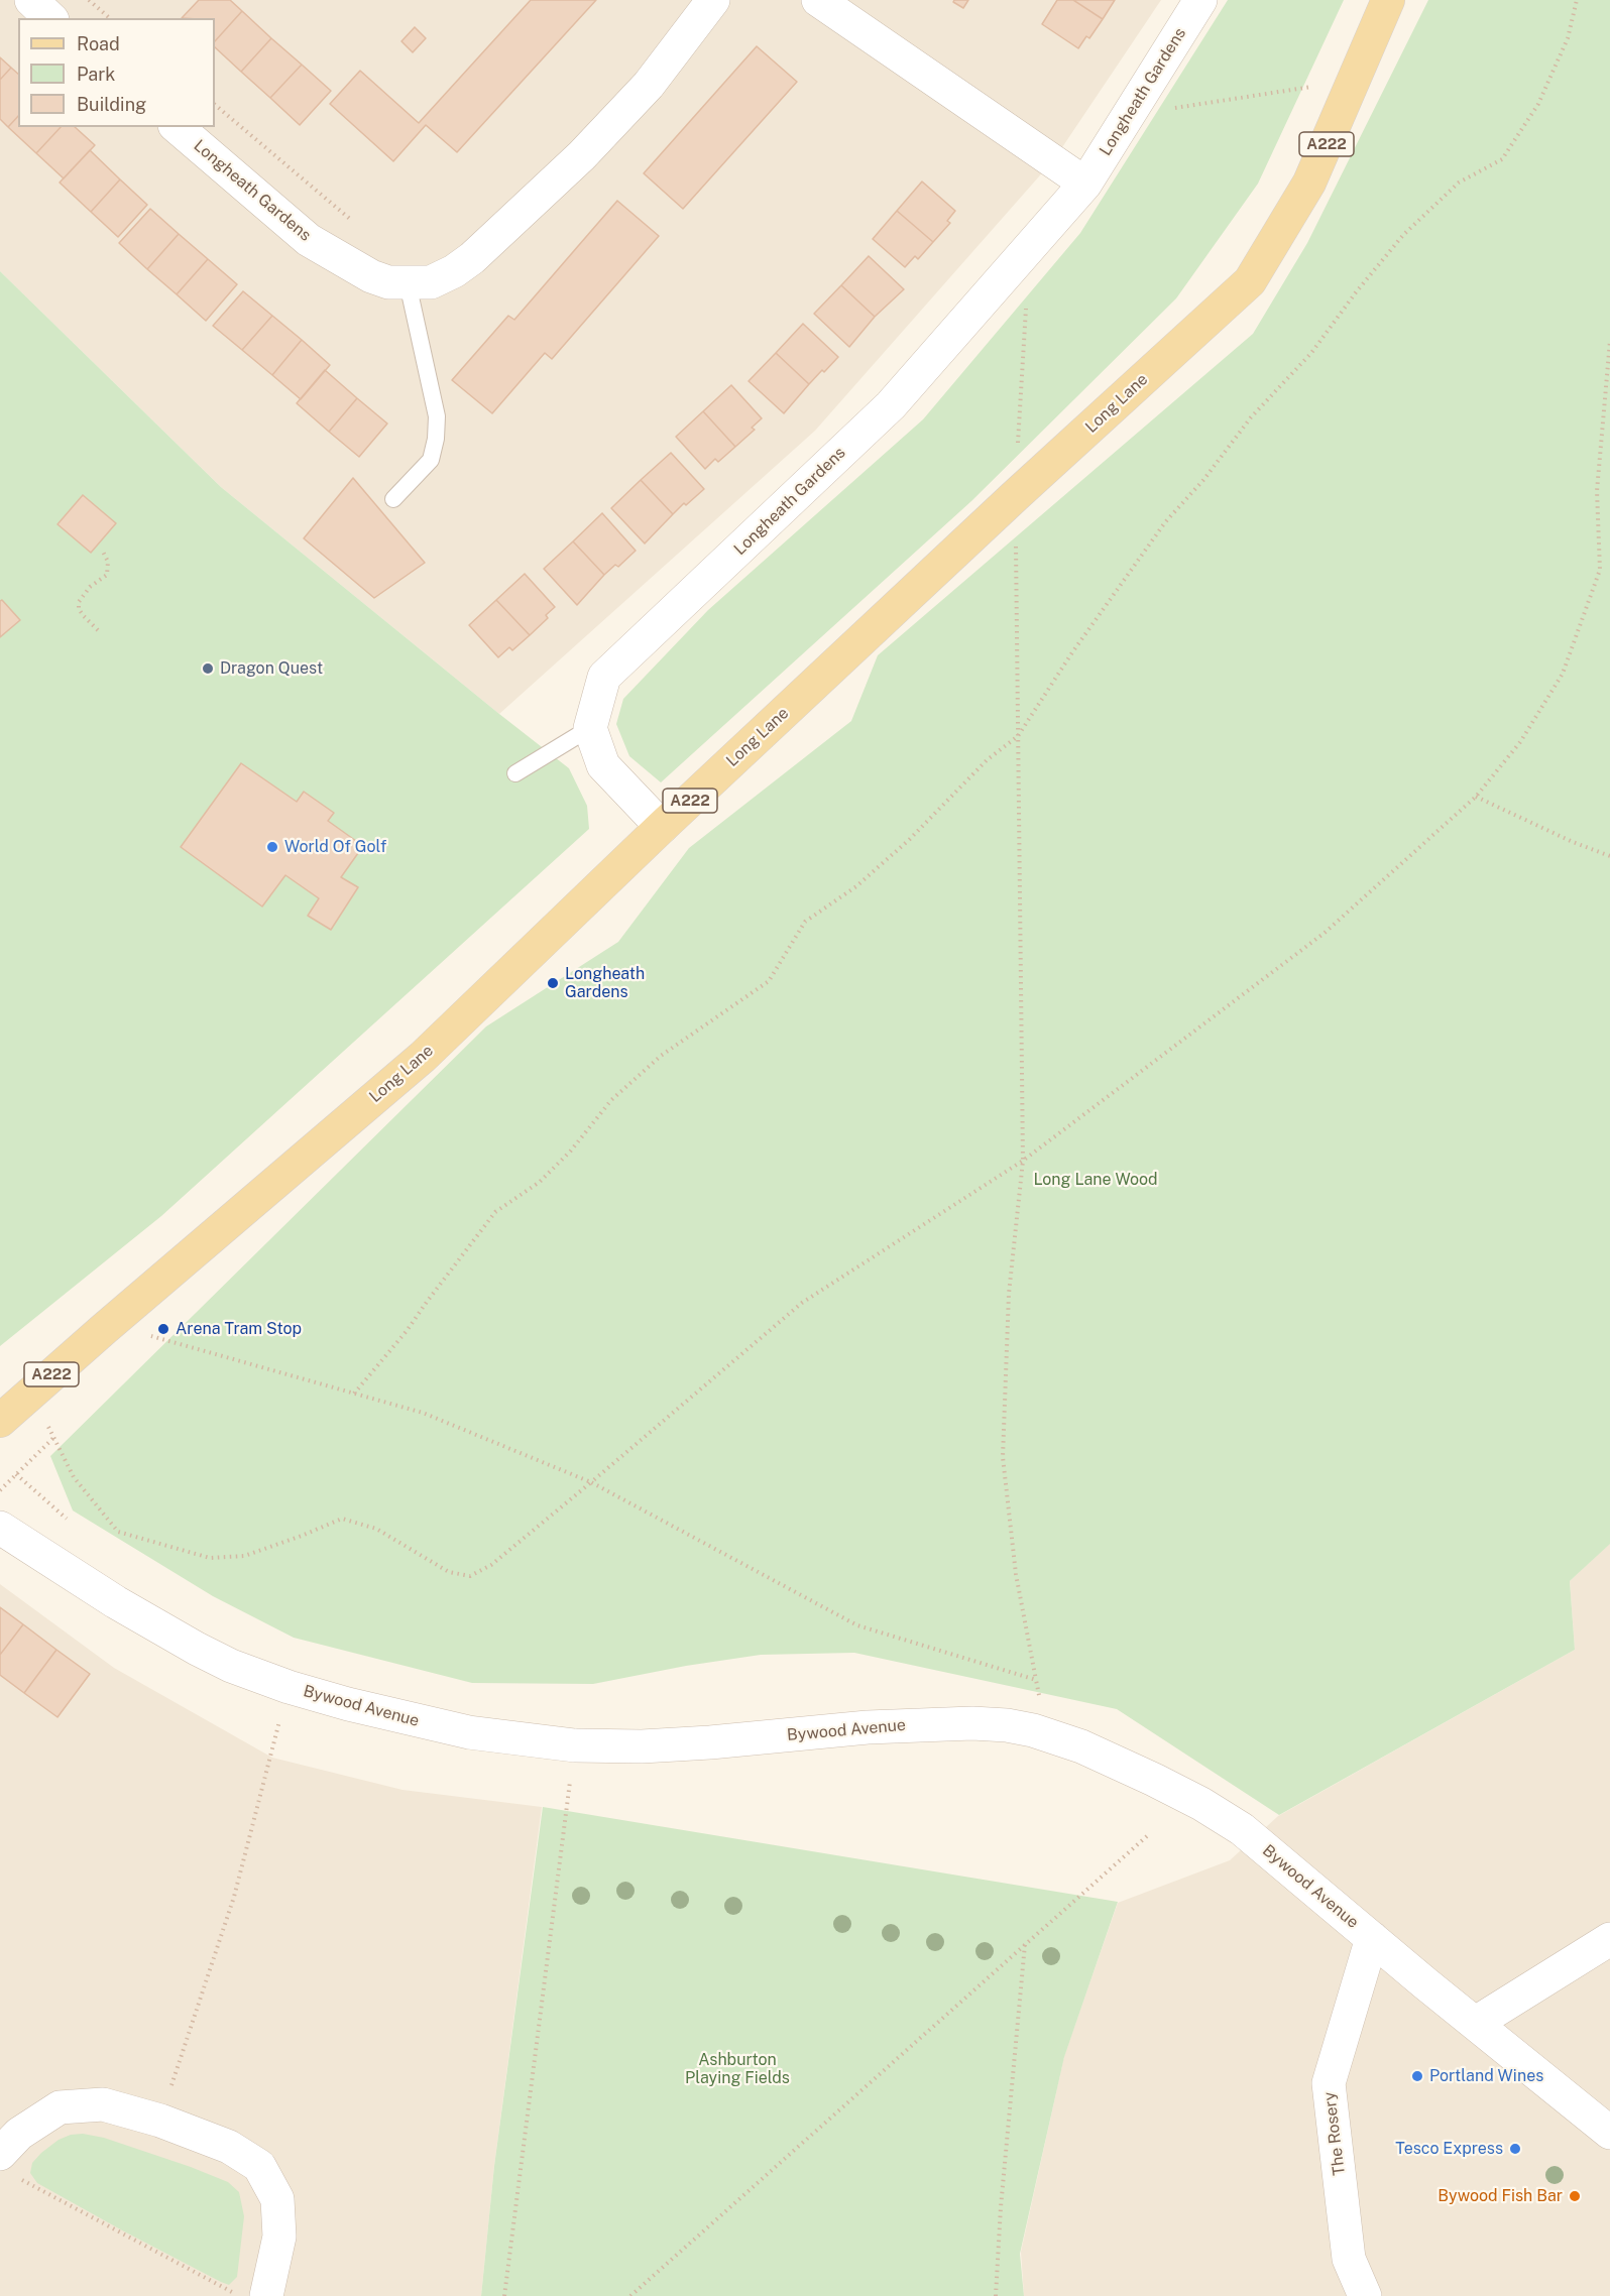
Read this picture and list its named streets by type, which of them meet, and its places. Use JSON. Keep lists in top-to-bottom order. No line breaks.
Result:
{"streets":{"main road":["A222","Long Lane"],"street":["Longheath Gardens","Bywood Avenue","The Rosery"]},"crossings":[["Bywood Avenue","The Rosery"]],"parks":["Long Lane Wood","Ashburton Playing Fields"],"places":["Dragon Quest","World Of Golf","Longheath Gardens","Arena Tram Stop","Portland Wines","Tesco Express","Bywood Fish Bar"],"legend":["Road","Park","Building"]}
